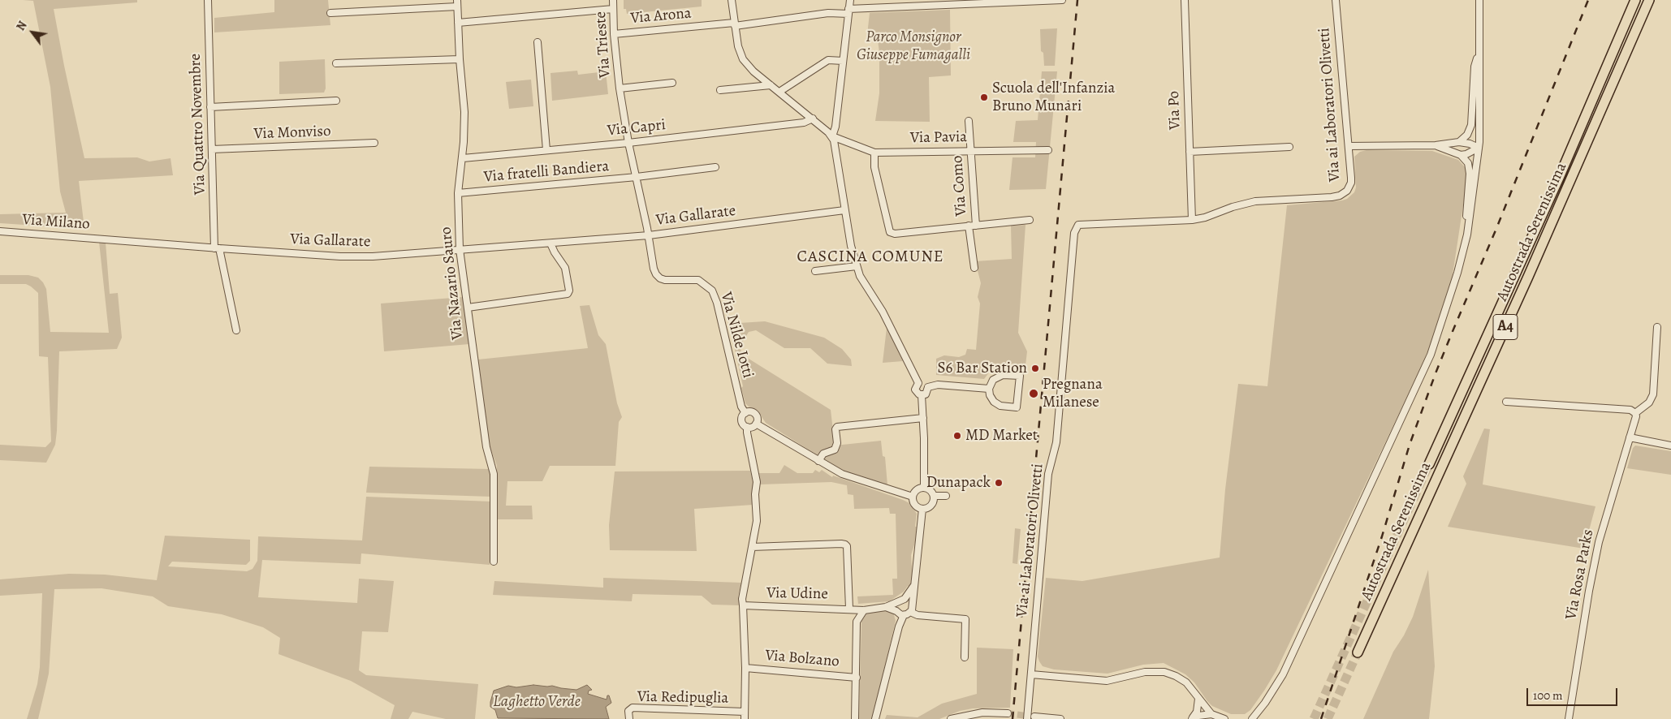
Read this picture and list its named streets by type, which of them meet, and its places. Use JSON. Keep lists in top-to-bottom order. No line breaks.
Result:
{"streets":{"highway":["Autostrada Serenissima","A4"],"street":["Via Arona","Via Trieste","Via ai Laboratori Olivetti","Via Po","Via Quattro Novembre","Via Capri","Via Monviso","Via Pavia","Via fratelli Bandiera","Via Como","Via Gallarate","Via Milano","Via Nazario Sauro","Via Nilde Iotti","Via Rosa Parks","Via Udine","Via Bolzano","Via Redipuglia"]},"crossings":[["Via Arona","Via Trieste"],["Via Trieste","Via Capri"],["Via Trieste","Via fratelli Bandiera"],["Via Trieste","Via Gallarate"],["Via Trieste","Via Nilde Iotti"],["Via ai Laboratori Olivetti","Via Po"],["Via Quattro Novembre","Via Monviso"],["Via Quattro Novembre","Via Gallarate"],["Via Capri","Via Nazario Sauro"],["Via Pavia","Via Como"],["Via fratelli Bandiera","Via Nazario Sauro"],["Via Gallarate","Via Milano"],["Via Gallarate","Via Nazario Sauro"],["Via Gallarate","Via Nilde Iotti"]],"districts":["CASCINA COMUNE"],"water":["Laghetto Verde"],"parks":["Parco Monsignor Giuseppe Fumagalli"],"places":["Scuola dell'Infanzia Bruno Munari","S6 Bar Station","Pregnana Milanese","MD Market","Dunapack"],"scale_bar":"100 m","north":"top left"}
